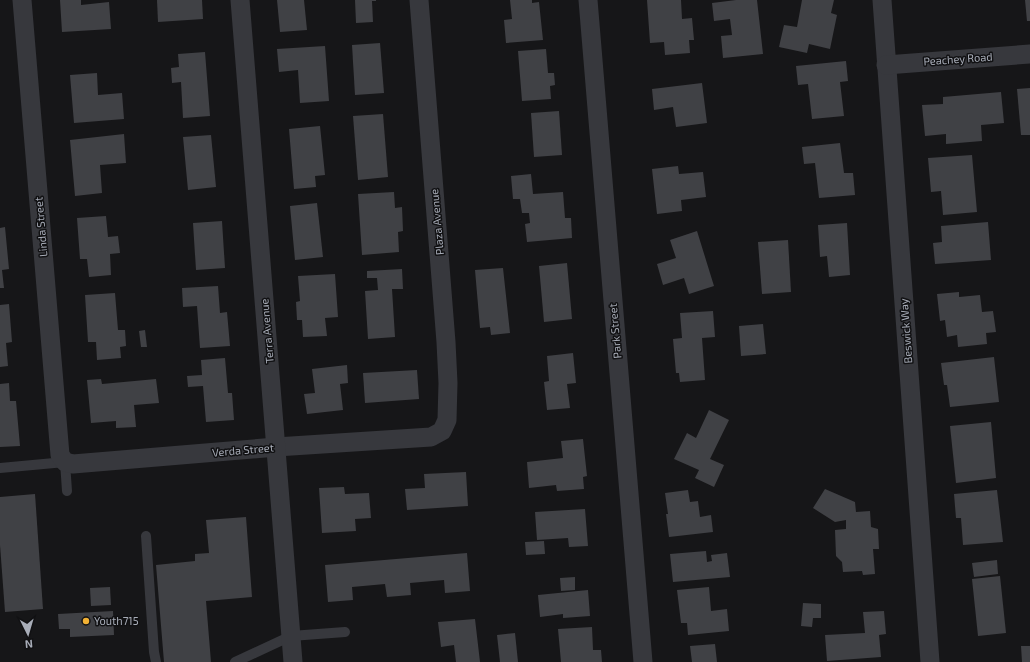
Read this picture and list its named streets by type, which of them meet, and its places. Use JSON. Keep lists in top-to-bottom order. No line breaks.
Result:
{"streets":{"street":["Peachey Road","Plaza Avenue","Linda Street","Terra Avenue","Park Street","Beswick Way","Verda Street"]},"crossings":[["Peachey Road","Beswick Way"],["Plaza Avenue","Verda Street"],["Linda Street","Verda Street"],["Terra Avenue","Verda Street"]],"places":["Youth715"],"north":"bottom"}
